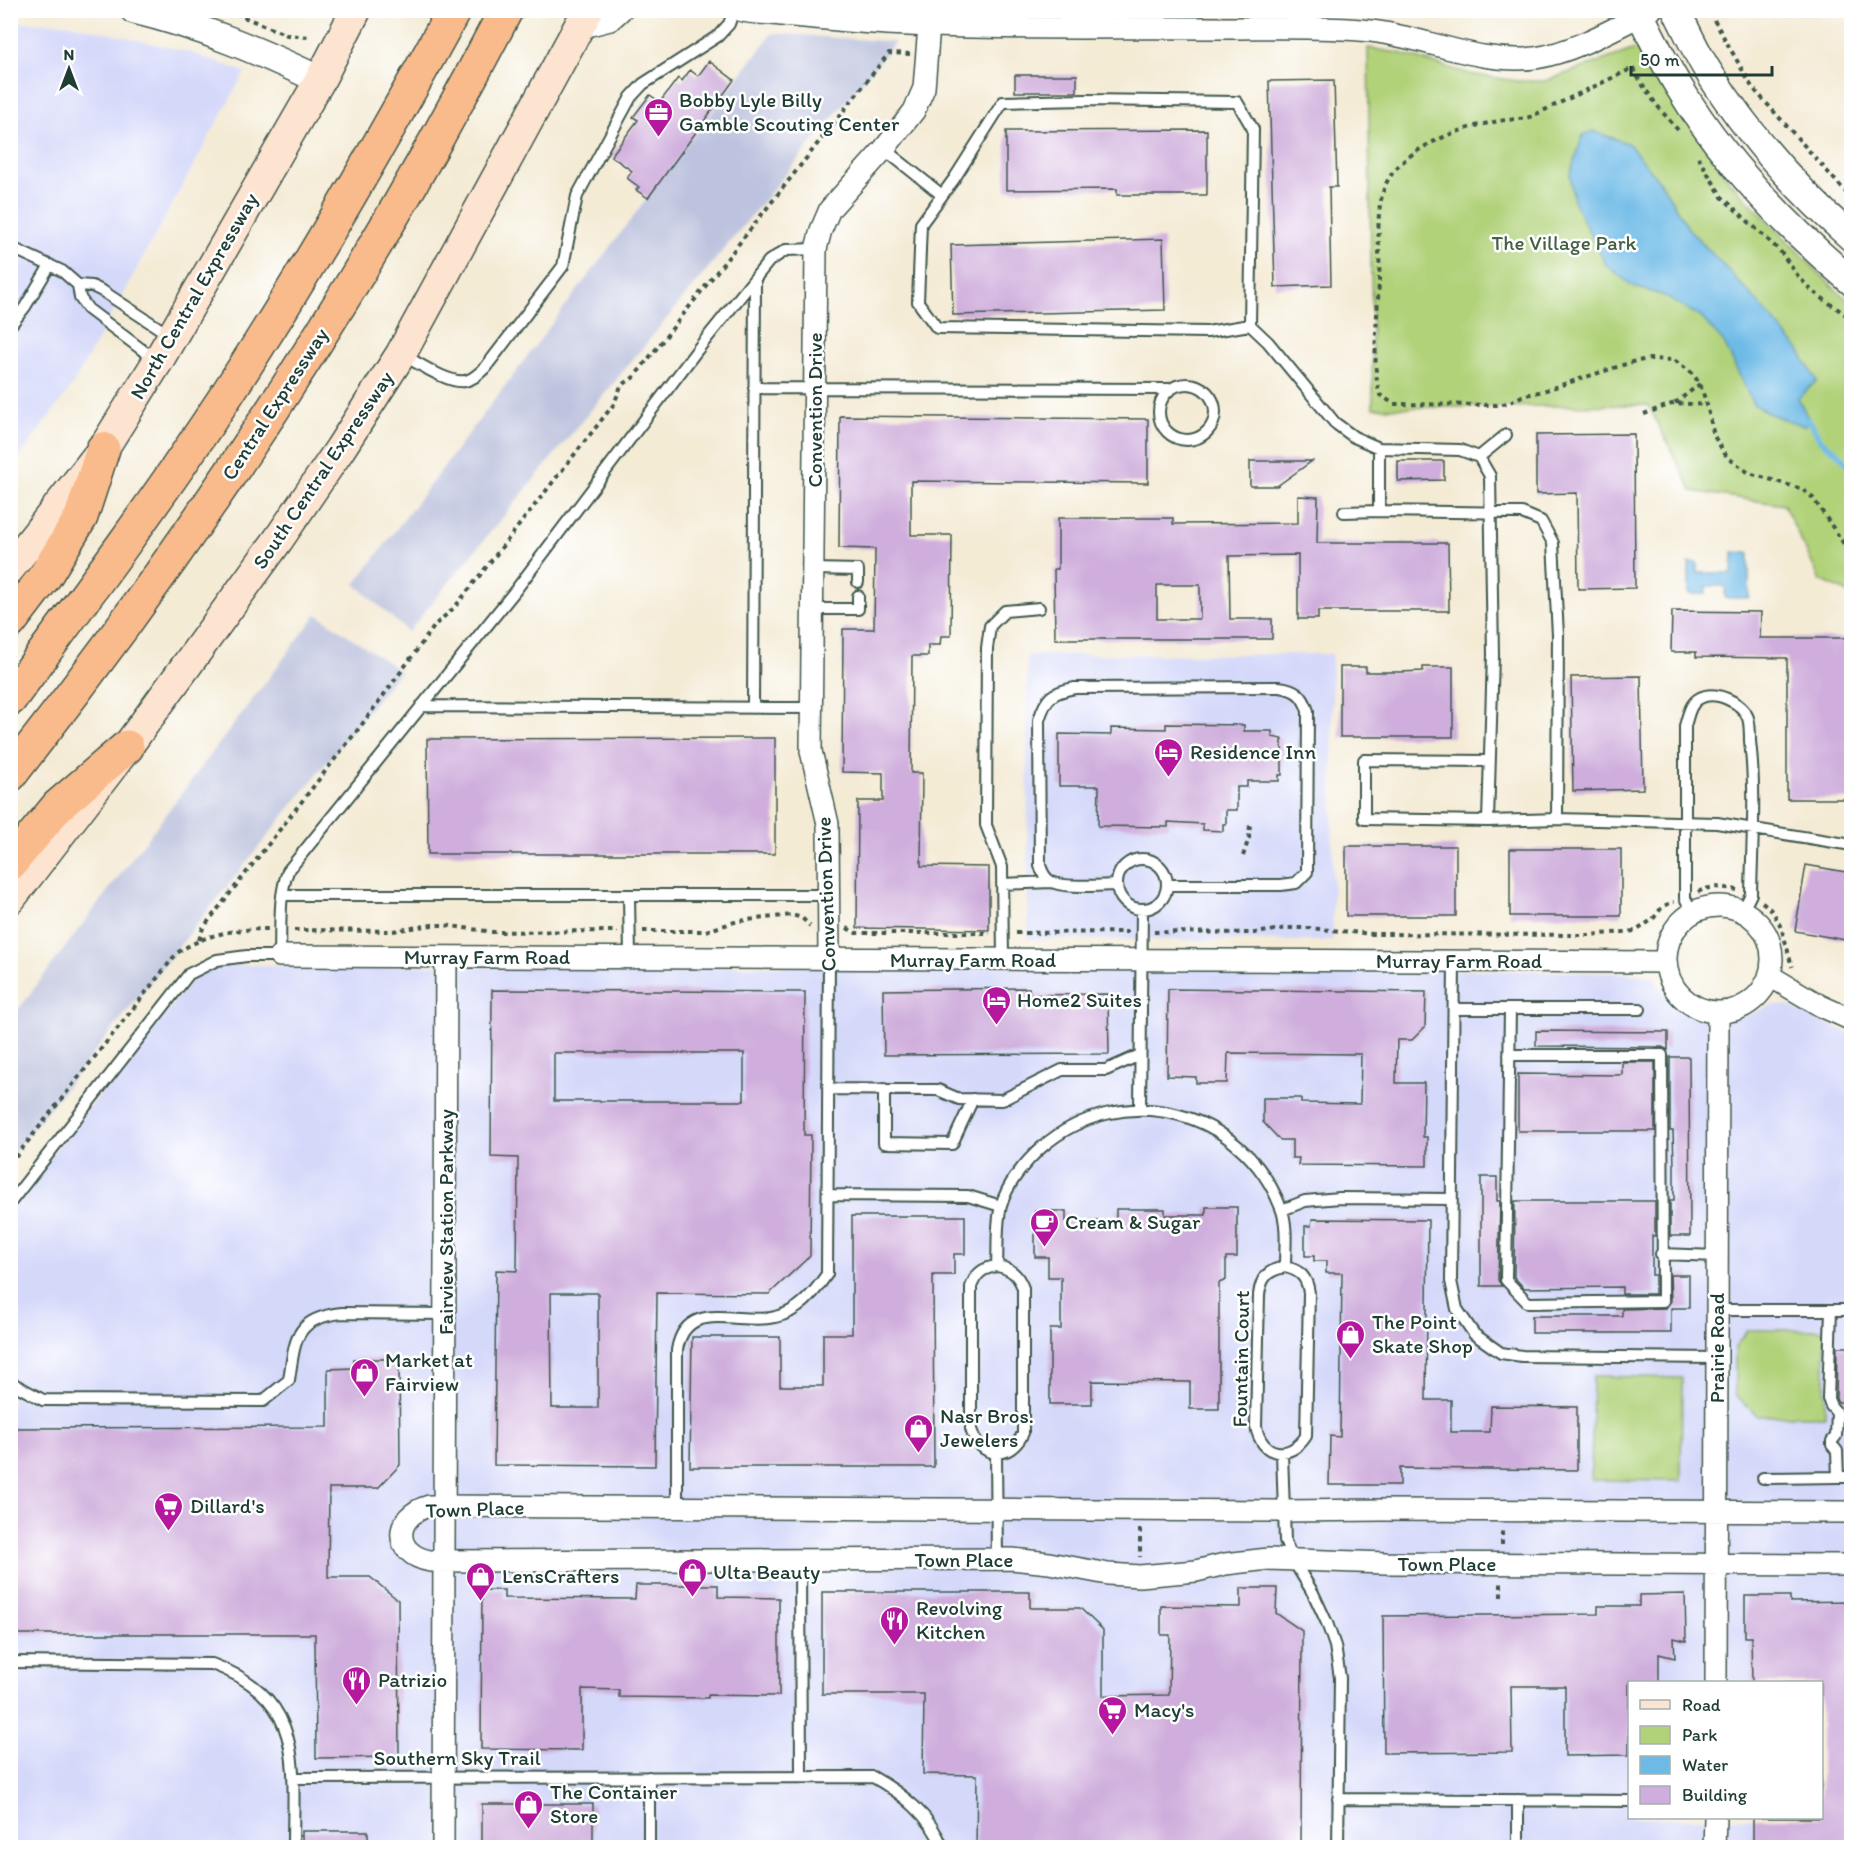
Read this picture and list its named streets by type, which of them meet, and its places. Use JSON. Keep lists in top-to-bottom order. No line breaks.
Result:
{"streets":{"highway":["Central Expressway"],"main road":["North Central Expressway","South Central Expressway"],"street":["Convention Drive","Murray Farm Road","Fairview Station Parkway","Prairie Road","Town Place"],"lane":["Fountain Court","Southern Sky Trail"]},"crossings":[["Convention Drive","Murray Farm Road"],["Convention Drive","Town Place"],["Murray Farm Road","Fairview Station Parkway"],["Murray Farm Road","Prairie Road"],["Fairview Station Parkway","Town Place"],["Fairview Station Parkway","Southern Sky Trail"],["Prairie Road","Town Place"]],"parks":["The Village Park"],"places":{"office":["Bobby Lyle Billy Gamble Scouting Center"],"hotel":["Residence Inn","Home2 Suites"],"cafe":["Cream & Sugar"],"shop":["The Point Skate Shop","Market at Fairview","Nasr Bros. Jewelers","Ulta Beauty","LensCrafters","The Container Store"],"supermarket":["Dillard's","Macy's"],"restaurant":["Revolving Kitchen","Patrizio"]},"legend":["Road","Park","Water","Building"],"scale_bar":"50 m","north":"top"}
